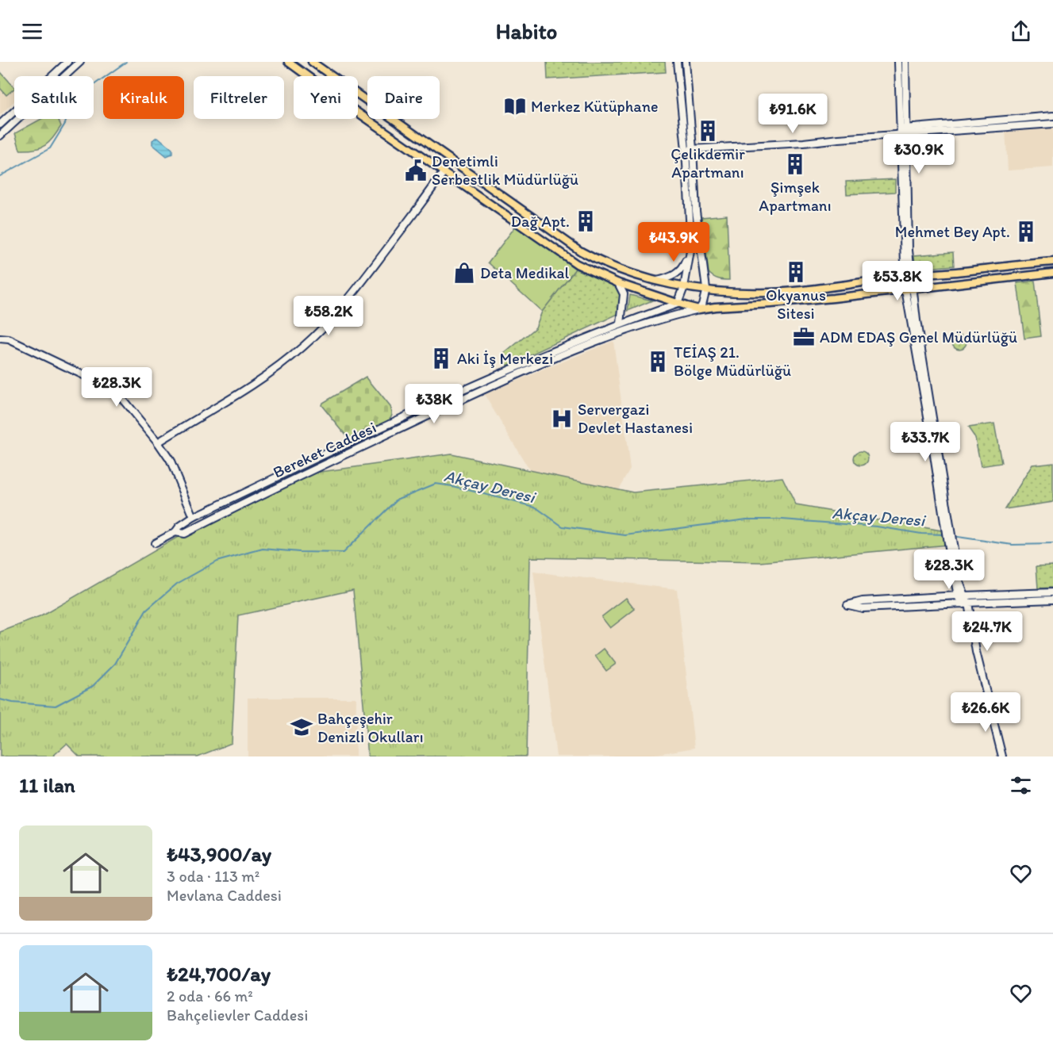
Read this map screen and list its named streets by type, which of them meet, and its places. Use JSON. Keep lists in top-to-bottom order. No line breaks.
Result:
{"streets":{"street":["Bereket Caddesi"]},"water":["Akçay Deresi"],"places":{"library":["Merkez Kütüphane"],"building":["Çelikdemir Apartmanı","Şimşek Apartmanı","Dağ Apt.","Mehmet Bey Apt.","Okyanus Sitesi","Aki İş Merkezi","TEİAŞ 21. Bölge Müdürlüğü"],"public building":["Denetimli Serbestlik Müdürlüğü"],"shop":["Deta Medikal"],"office":["ADM EDAŞ Genel Müdürlüğü"],"hospital":["Servergazi Devlet Hastanesi"],"school or university":["Bahçeşehir Denizli Okulları"]},"page":{"header":"Habito","chip":["Satılık","Kiralık","Filtreler","Yeni","Daire"],"price":["₺91.6K","₺30.9K","₺43.9K","₺53.8K","₺58.2K","₺28.3K","₺38K","₺33.7K","₺28.3K","₺24.7K","₺26.6K"],"heading":"11 ilan","list":[{"name":"₺43,900/ay","note":"3 oda · 113 m² · Mevlana Caddesi"},{"name":"₺24,700/ay","note":"2 oda · 66 m² · Bahçelievler Caddesi"}]}}
